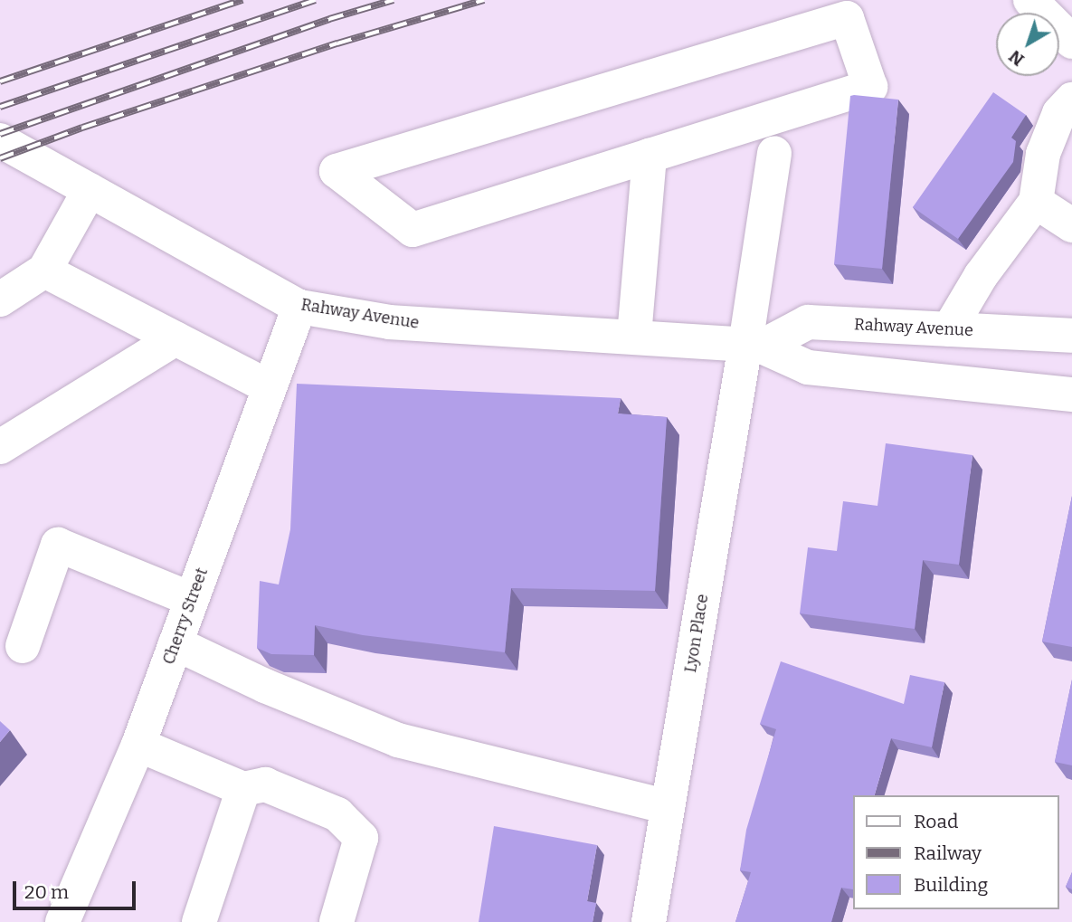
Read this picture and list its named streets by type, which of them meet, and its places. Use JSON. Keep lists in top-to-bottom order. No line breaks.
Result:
{"streets":{"main road":["Rahway Avenue","Cherry Street","Lyon Place"]},"crossings":[["Rahway Avenue","Cherry Street"],["Rahway Avenue","Lyon Place"]],"legend":["Road","Railway","Building"],"scale_bar":"20 m","north":"bottom left"}
